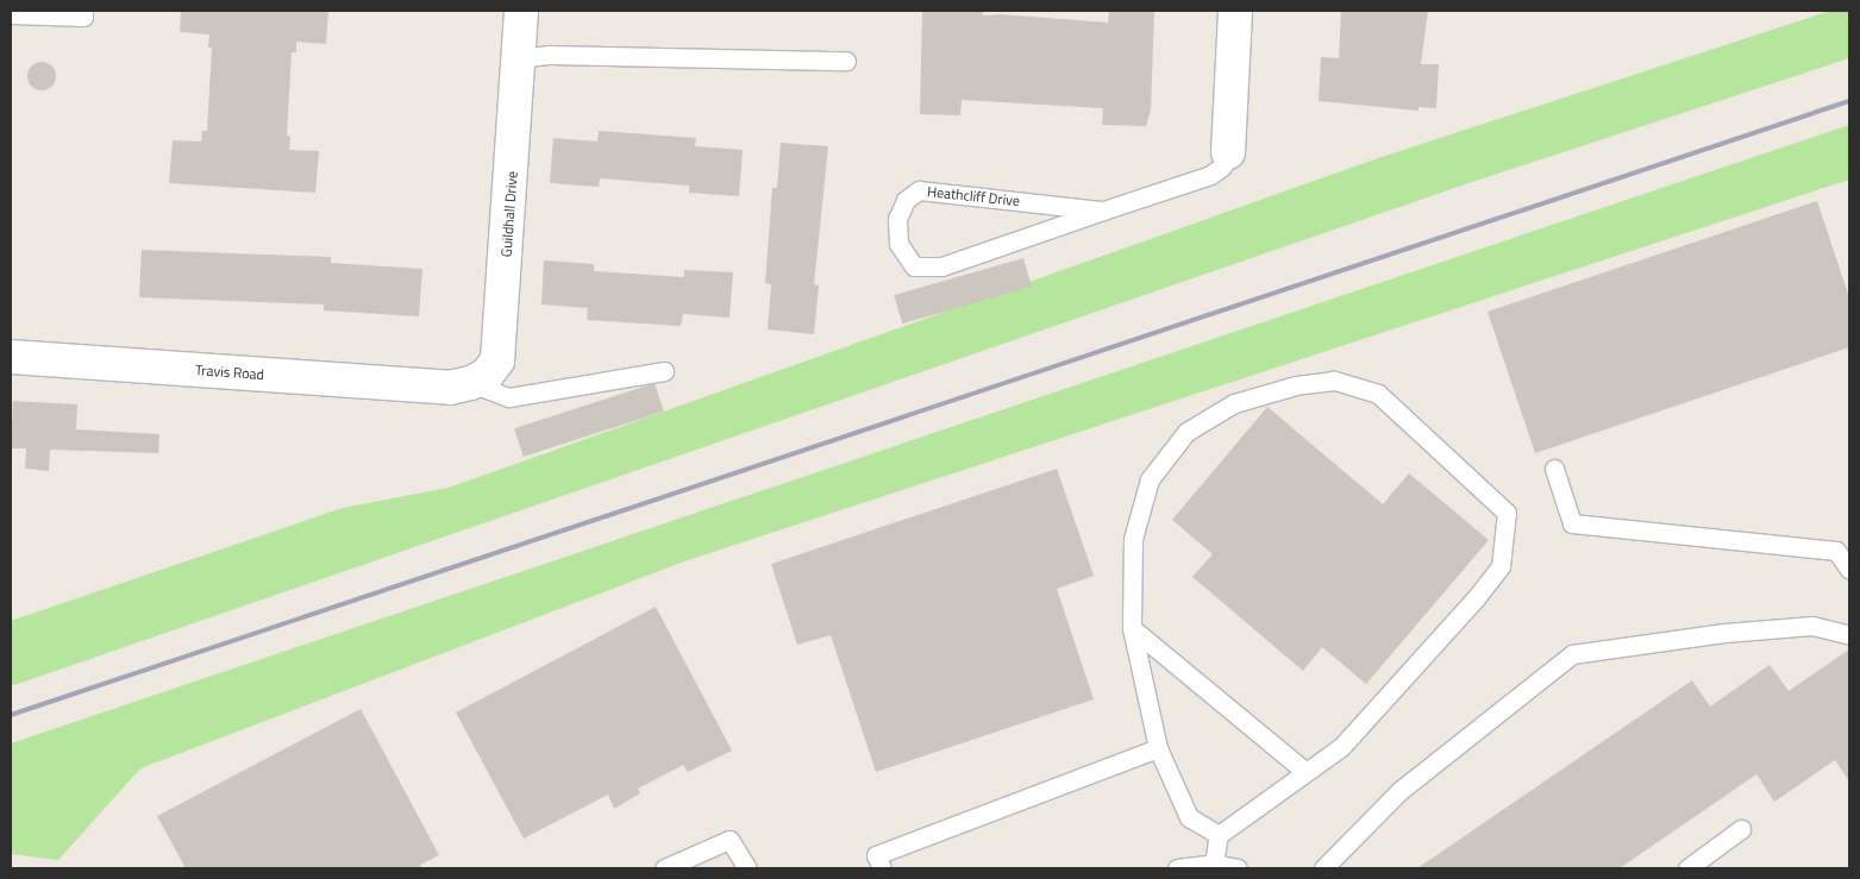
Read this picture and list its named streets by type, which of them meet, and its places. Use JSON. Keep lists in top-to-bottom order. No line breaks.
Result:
{"streets":{"street":["Heathcliff Drive","Guildhall Drive","Travis Road"]},"crossings":[["Guildhall Drive","Travis Road"]]}
